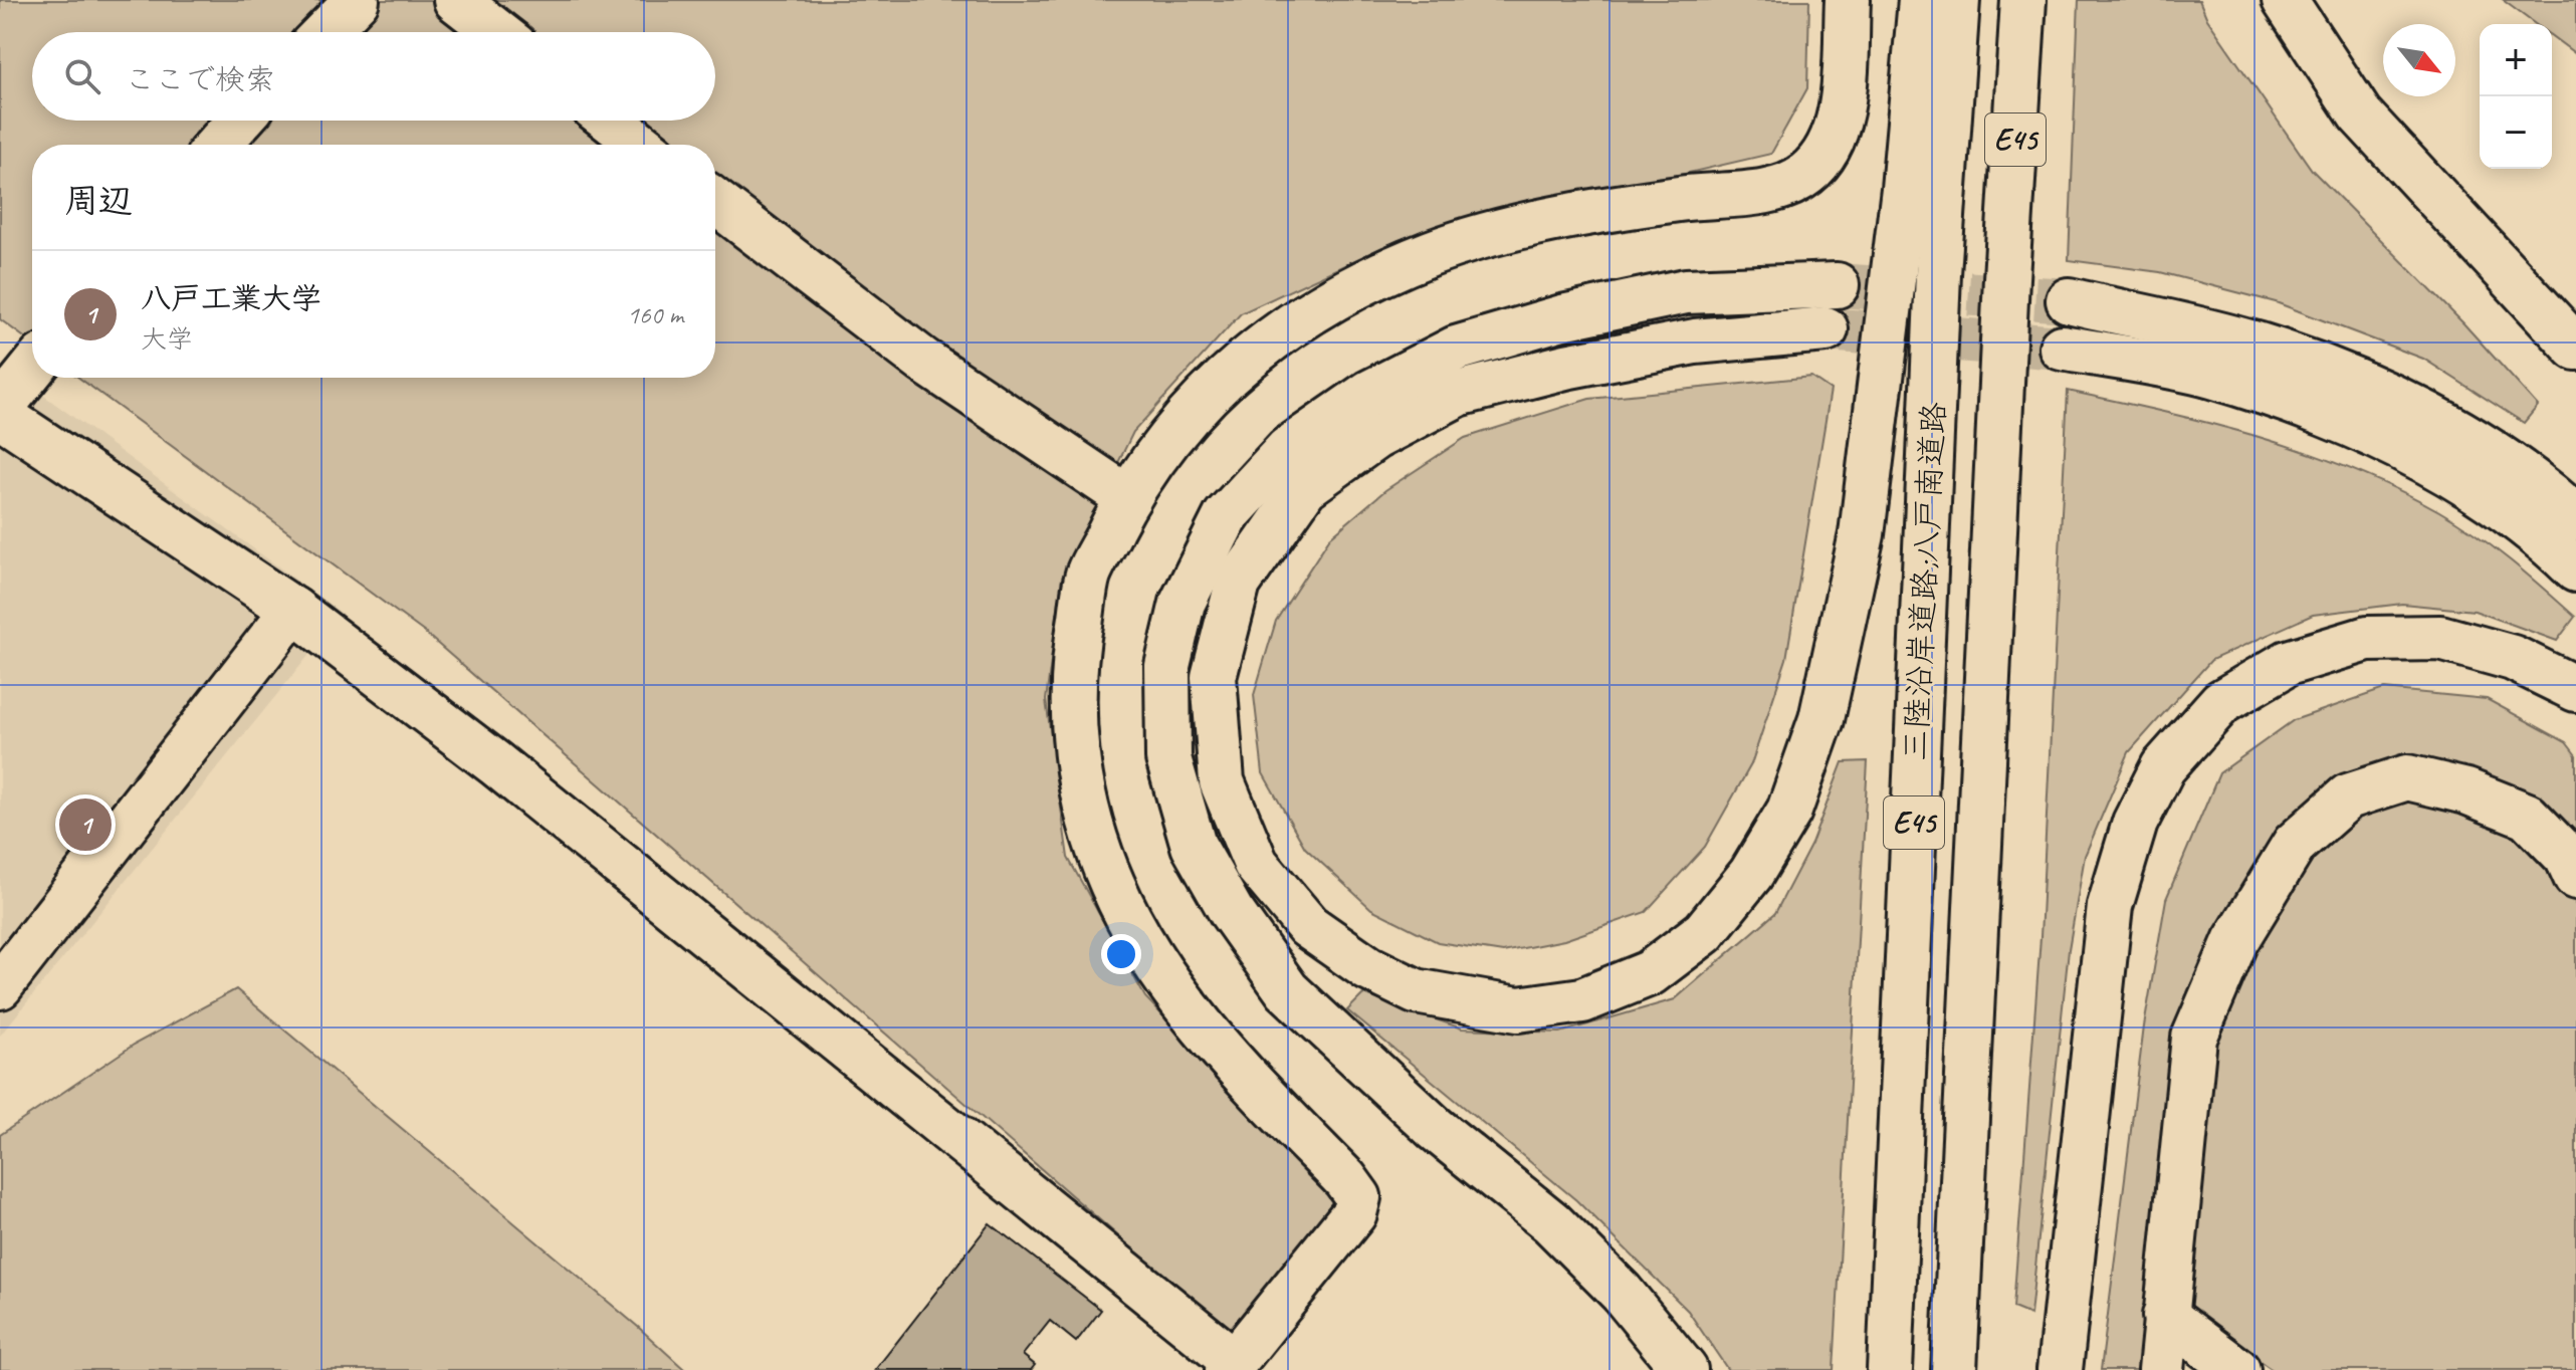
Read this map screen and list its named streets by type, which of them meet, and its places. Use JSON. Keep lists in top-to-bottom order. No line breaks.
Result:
{"streets":{"main road":["E45","三陸沿岸道路;八戸南道路"]},"north":"bottom right","page":{"map_buttons":["+","−"],"search":"ここで検索","heading":"周辺","list":[{"mark":"1","name":"八戸工業大学","note":"大学","value":"160 m"}],"pins":"1"}}
